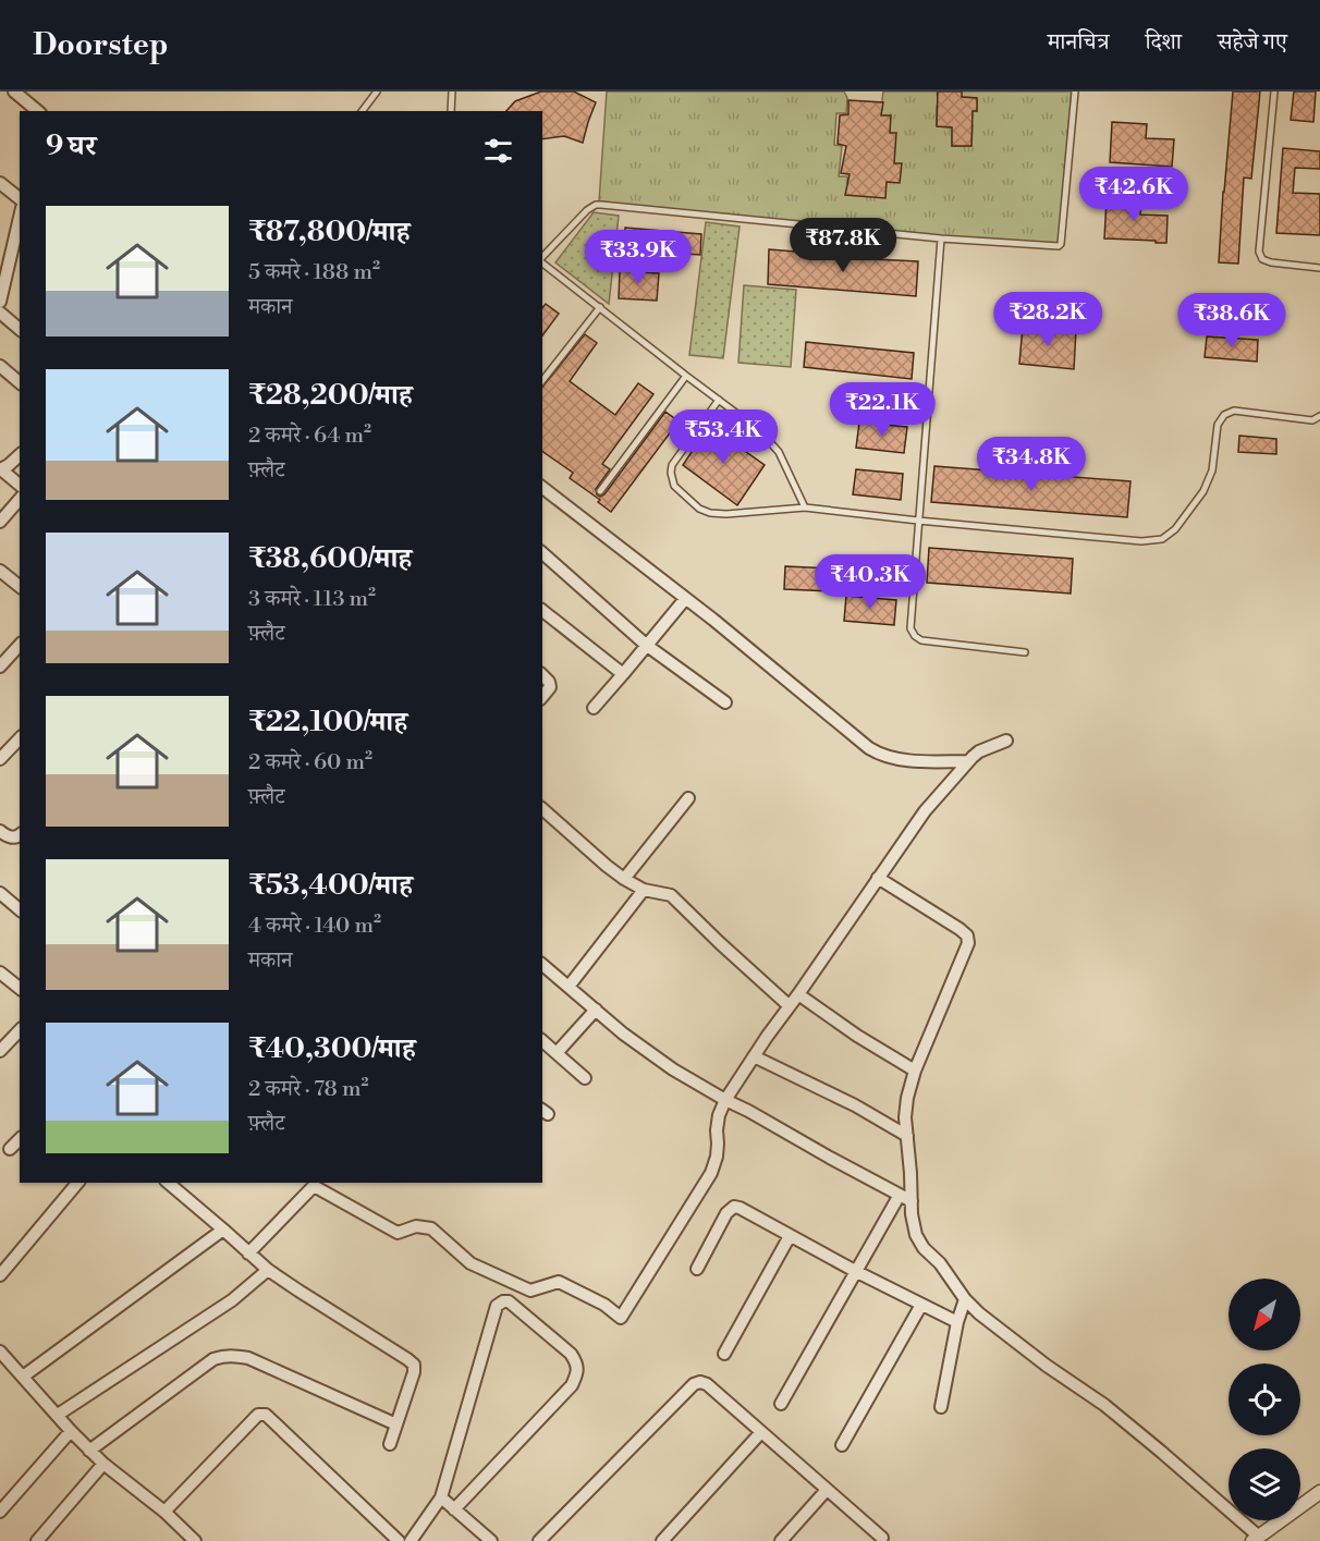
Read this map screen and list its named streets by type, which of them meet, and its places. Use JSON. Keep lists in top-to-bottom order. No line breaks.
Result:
{"north":"bottom left","page":{"header":"Doorstep","nav":["मानचित्र","दिशा","सहेजे गए"],"heading":"9 घर","price":["₹42.6K","₹87.8K","₹33.9K","₹28.2K","₹38.6K","₹22.1K","₹53.4K","₹34.8K","₹40.3K"],"list":[{"name":"₹87,800/माह","note":"5 कमरे · 188 m² · मकान"},{"name":"₹28,200/माह","note":"2 कमरे · 64 m² · फ़्लैट"},{"name":"₹38,600/माह","note":"3 कमरे · 113 m² · फ़्लैट"},{"name":"₹22,100/माह","note":"2 कमरे · 60 m² · फ़्लैट"},{"name":"₹53,400/माह","note":"4 कमरे · 140 m² · मकान"},{"name":"₹40,300/माह","note":"2 कमरे · 78 m² · फ़्लैट"}]}}
